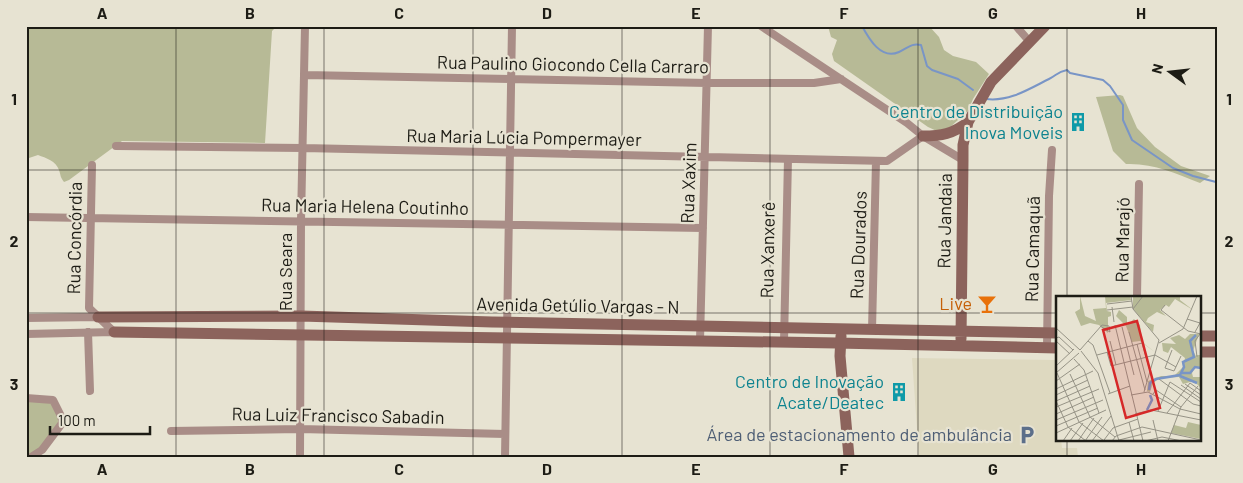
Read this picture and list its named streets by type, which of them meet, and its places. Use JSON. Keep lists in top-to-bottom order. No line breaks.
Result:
{"streets":{"street":["Rua Paulino Giocondo Cella Carraro","Rua Maria Lúcia Pompermayer","Rua Xaxim","Rua Maria Helena Coutinho","Rua Jandaia","Rua Concórdia","Rua Marajó","Rua Dourados","Rua Camaquã","Rua Xanxerê","Rua Seara","Avenida Getúlio Vargas - N","Rua Luiz Francisco Sabadin"]},"crossings":[["Rua Paulino Giocondo Cella Carraro","Rua Xaxim"],["Rua Paulino Giocondo Cella Carraro","Rua Seara"],["Rua Maria Lúcia Pompermayer","Rua Xaxim"],["Rua Maria Lúcia Pompermayer","Rua Dourados"],["Rua Maria Lúcia Pompermayer","Rua Xanxerê"],["Rua Maria Lúcia Pompermayer","Rua Seara"],["Rua Xaxim","Rua Maria Helena Coutinho"],["Rua Xaxim","Avenida Getúlio Vargas - N"],["Rua Maria Helena Coutinho","Rua Concórdia"],["Rua Maria Helena Coutinho","Rua Seara"],["Rua Jandaia","Avenida Getúlio Vargas - N"],["Rua Concórdia","Avenida Getúlio Vargas - N"],["Rua Dourados","Avenida Getúlio Vargas - N"],["Rua Camaquã","Avenida Getúlio Vargas - N"],["Rua Xanxerê","Avenida Getúlio Vargas - N"],["Rua Seara","Avenida Getúlio Vargas - N"],["Rua Seara","Rua Luiz Francisco Sabadin"]],"places":{"building":["Centro de Distribuição Inova Moveis","Centro de Inovação Acate/Deatec"],"bar":["Live"],"parking":["Área de estacionamento de ambulância"]},"scale_bar":"100 m","north":"left","grid":{"columns":["A","B","C","D","E","F","G","H"],"rows":["1","2","3"]}}
